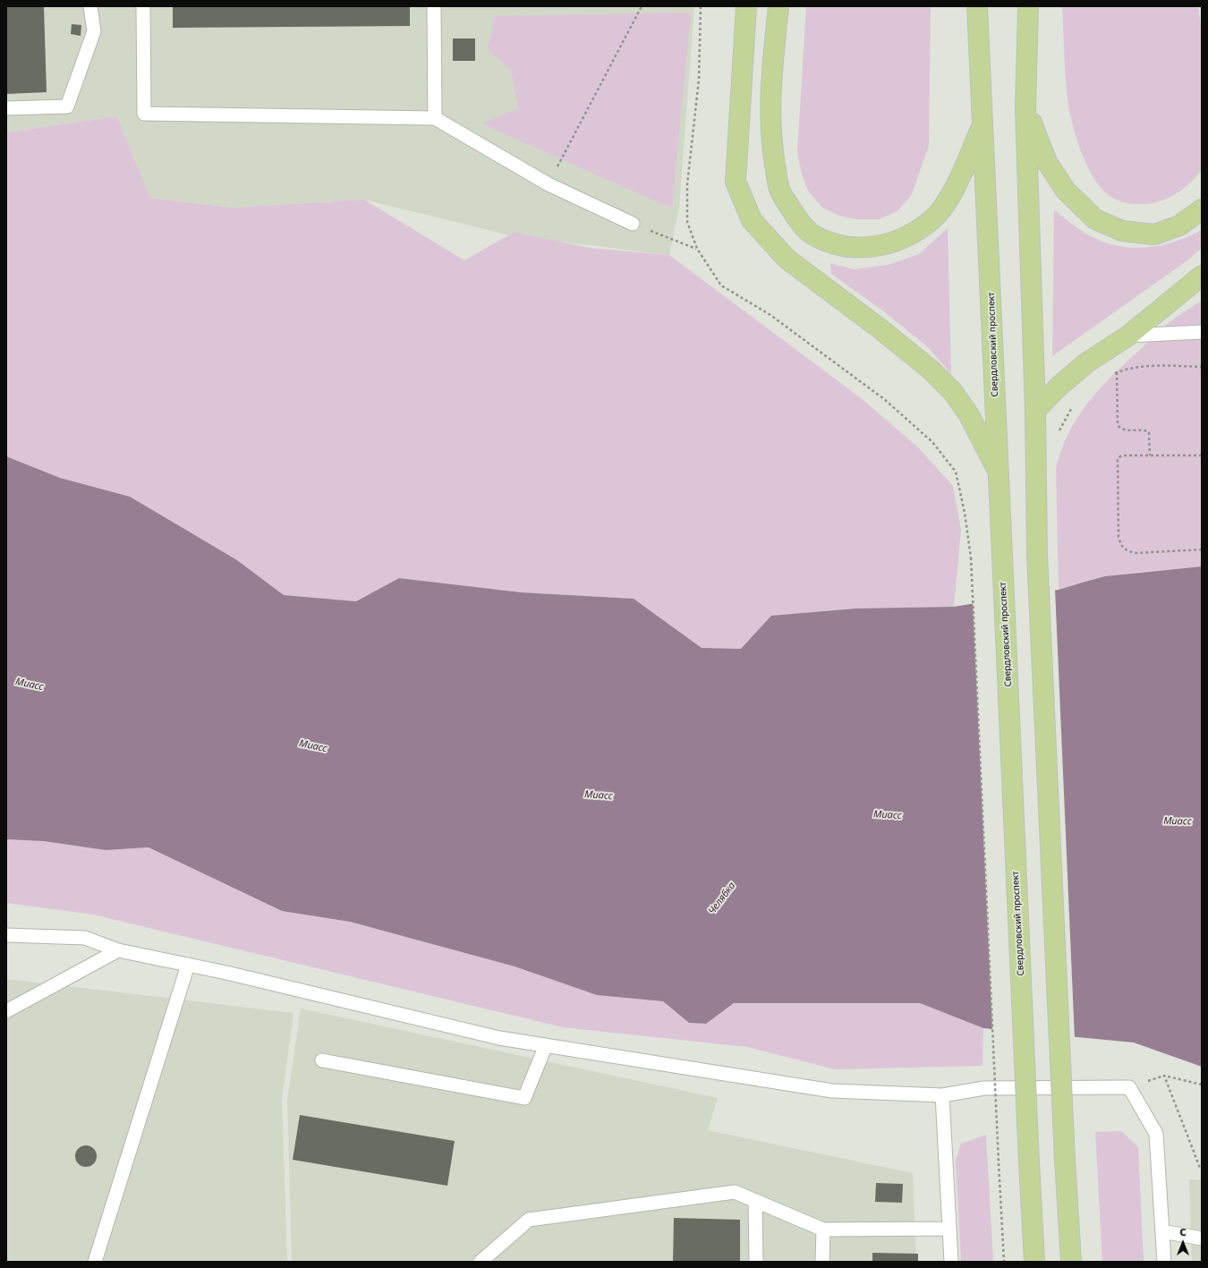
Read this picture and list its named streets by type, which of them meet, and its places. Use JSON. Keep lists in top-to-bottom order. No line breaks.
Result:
{"streets":{"main road":["Свердловский проспект"]},"water":["Миасс","Челябка"],"north":"top"}
